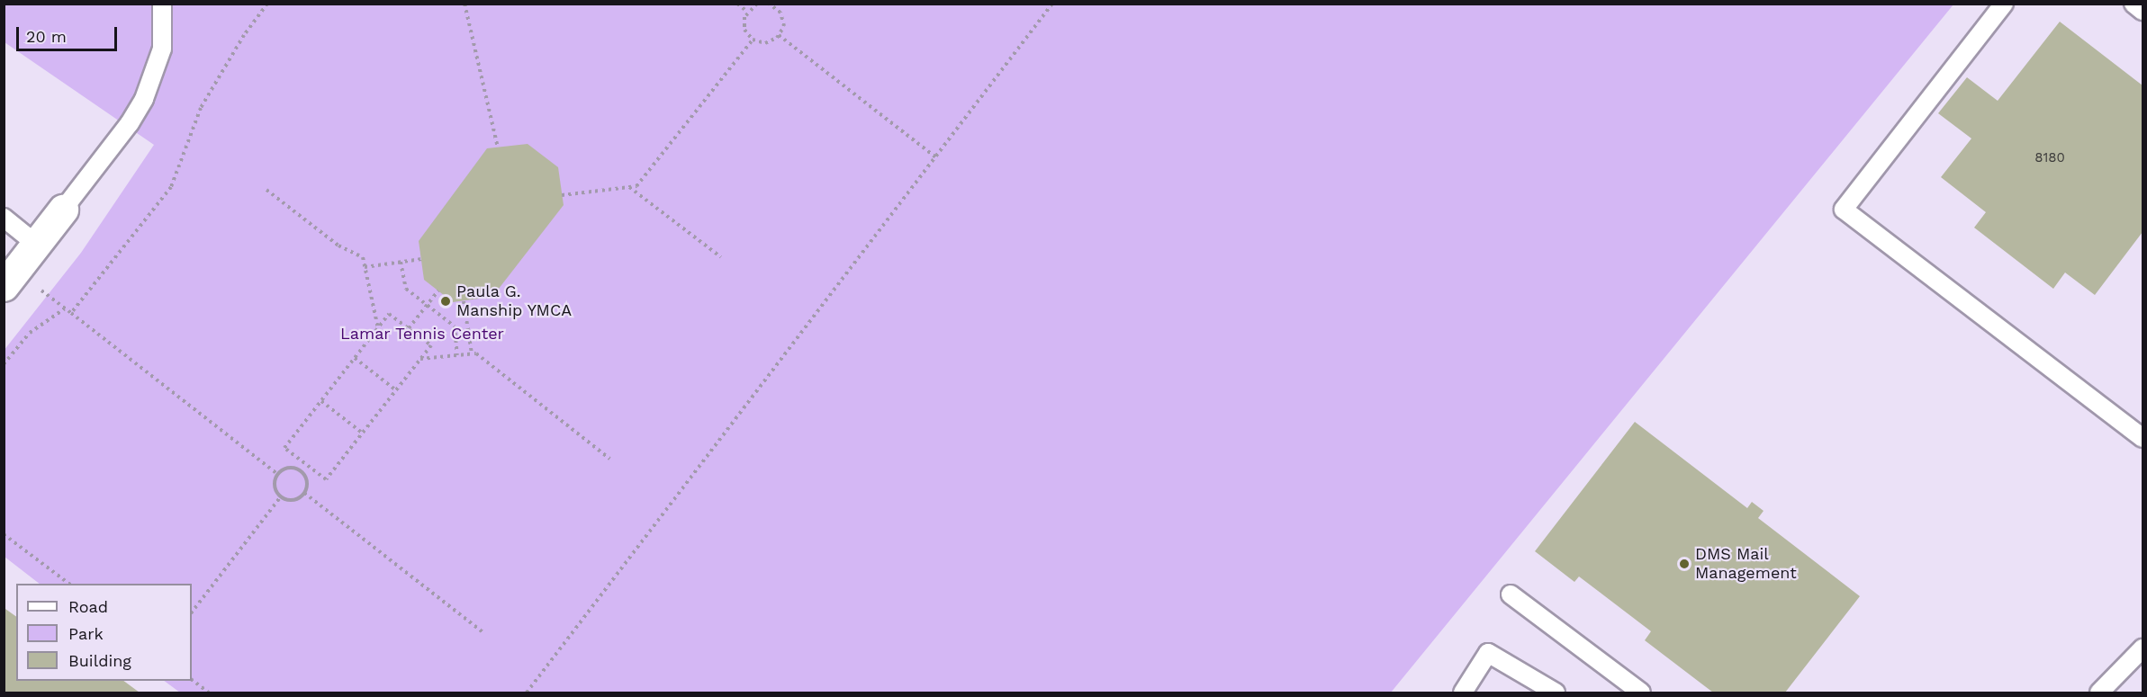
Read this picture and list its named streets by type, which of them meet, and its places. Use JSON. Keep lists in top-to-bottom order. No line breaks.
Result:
{"parks":["Lamar Tennis Center"],"places":["Paula G. Manship YMCA","DMS Mail Management"],"house_numbers":["8180"],"legend":["Road","Park","Building"],"scale_bar":"20 m"}
